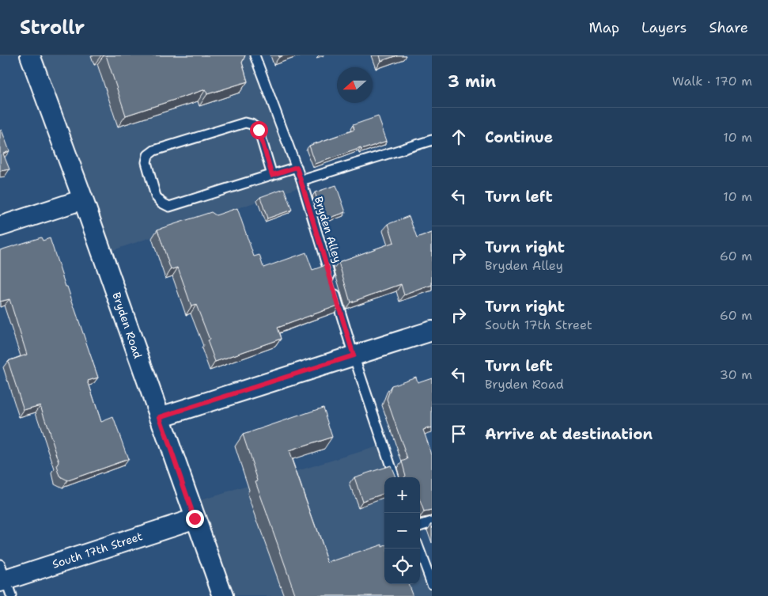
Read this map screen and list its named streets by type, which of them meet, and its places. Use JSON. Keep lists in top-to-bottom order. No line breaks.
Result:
{"streets":{"street":["Bryden Road","South 17th Street"],"lane":["Bryden Alley"]},"crossings":[["Bryden Road","South 17th Street"]],"north":"left","page":{"header":"Strollr","nav":["Map","Layers","Share"],"heading":["3 min","Walk · 170 m"],"list":[["Continue","10 m"],["Turn left","10 m"],["Turn right","Bryden Alley","60 m"],["Turn right","South 17th Street","60 m"],["Turn left","Bryden Road","30 m"],"Arrive at destination"],"map_buttons":["+","−"]}}
